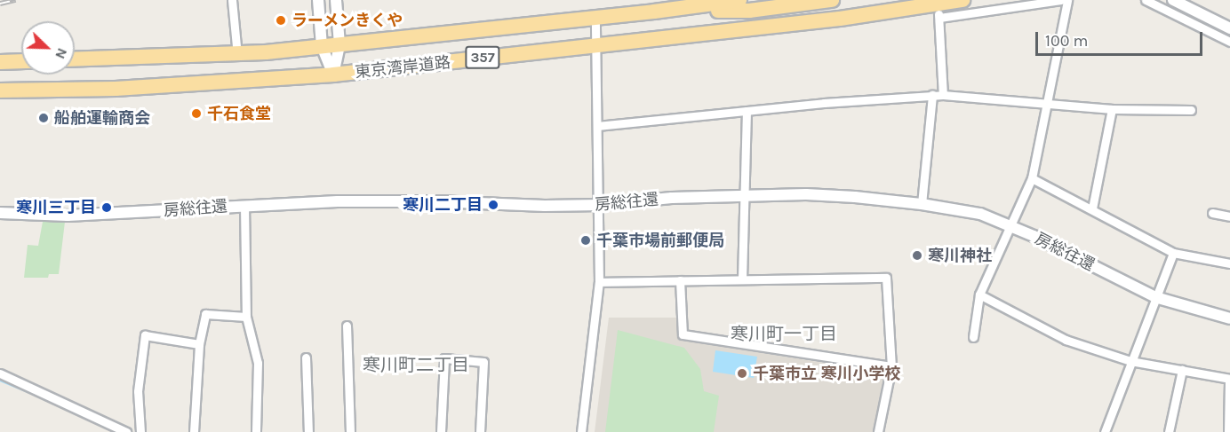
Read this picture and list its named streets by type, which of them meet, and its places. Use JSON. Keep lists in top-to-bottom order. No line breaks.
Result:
{"streets":{"highway":["357","東京湾岸道路"],"street":["房総往還"]},"districts":["寒川町一丁目","寒川町二丁目"],"places":["ラーメンきくや","千石食堂","船舶運輸商会","寒川二丁目","寒川三丁目","千葉市場前郵便局","寒川神社","千葉市立 寒川小学校"],"scale_bar":"100 m","north":"bottom right"}
